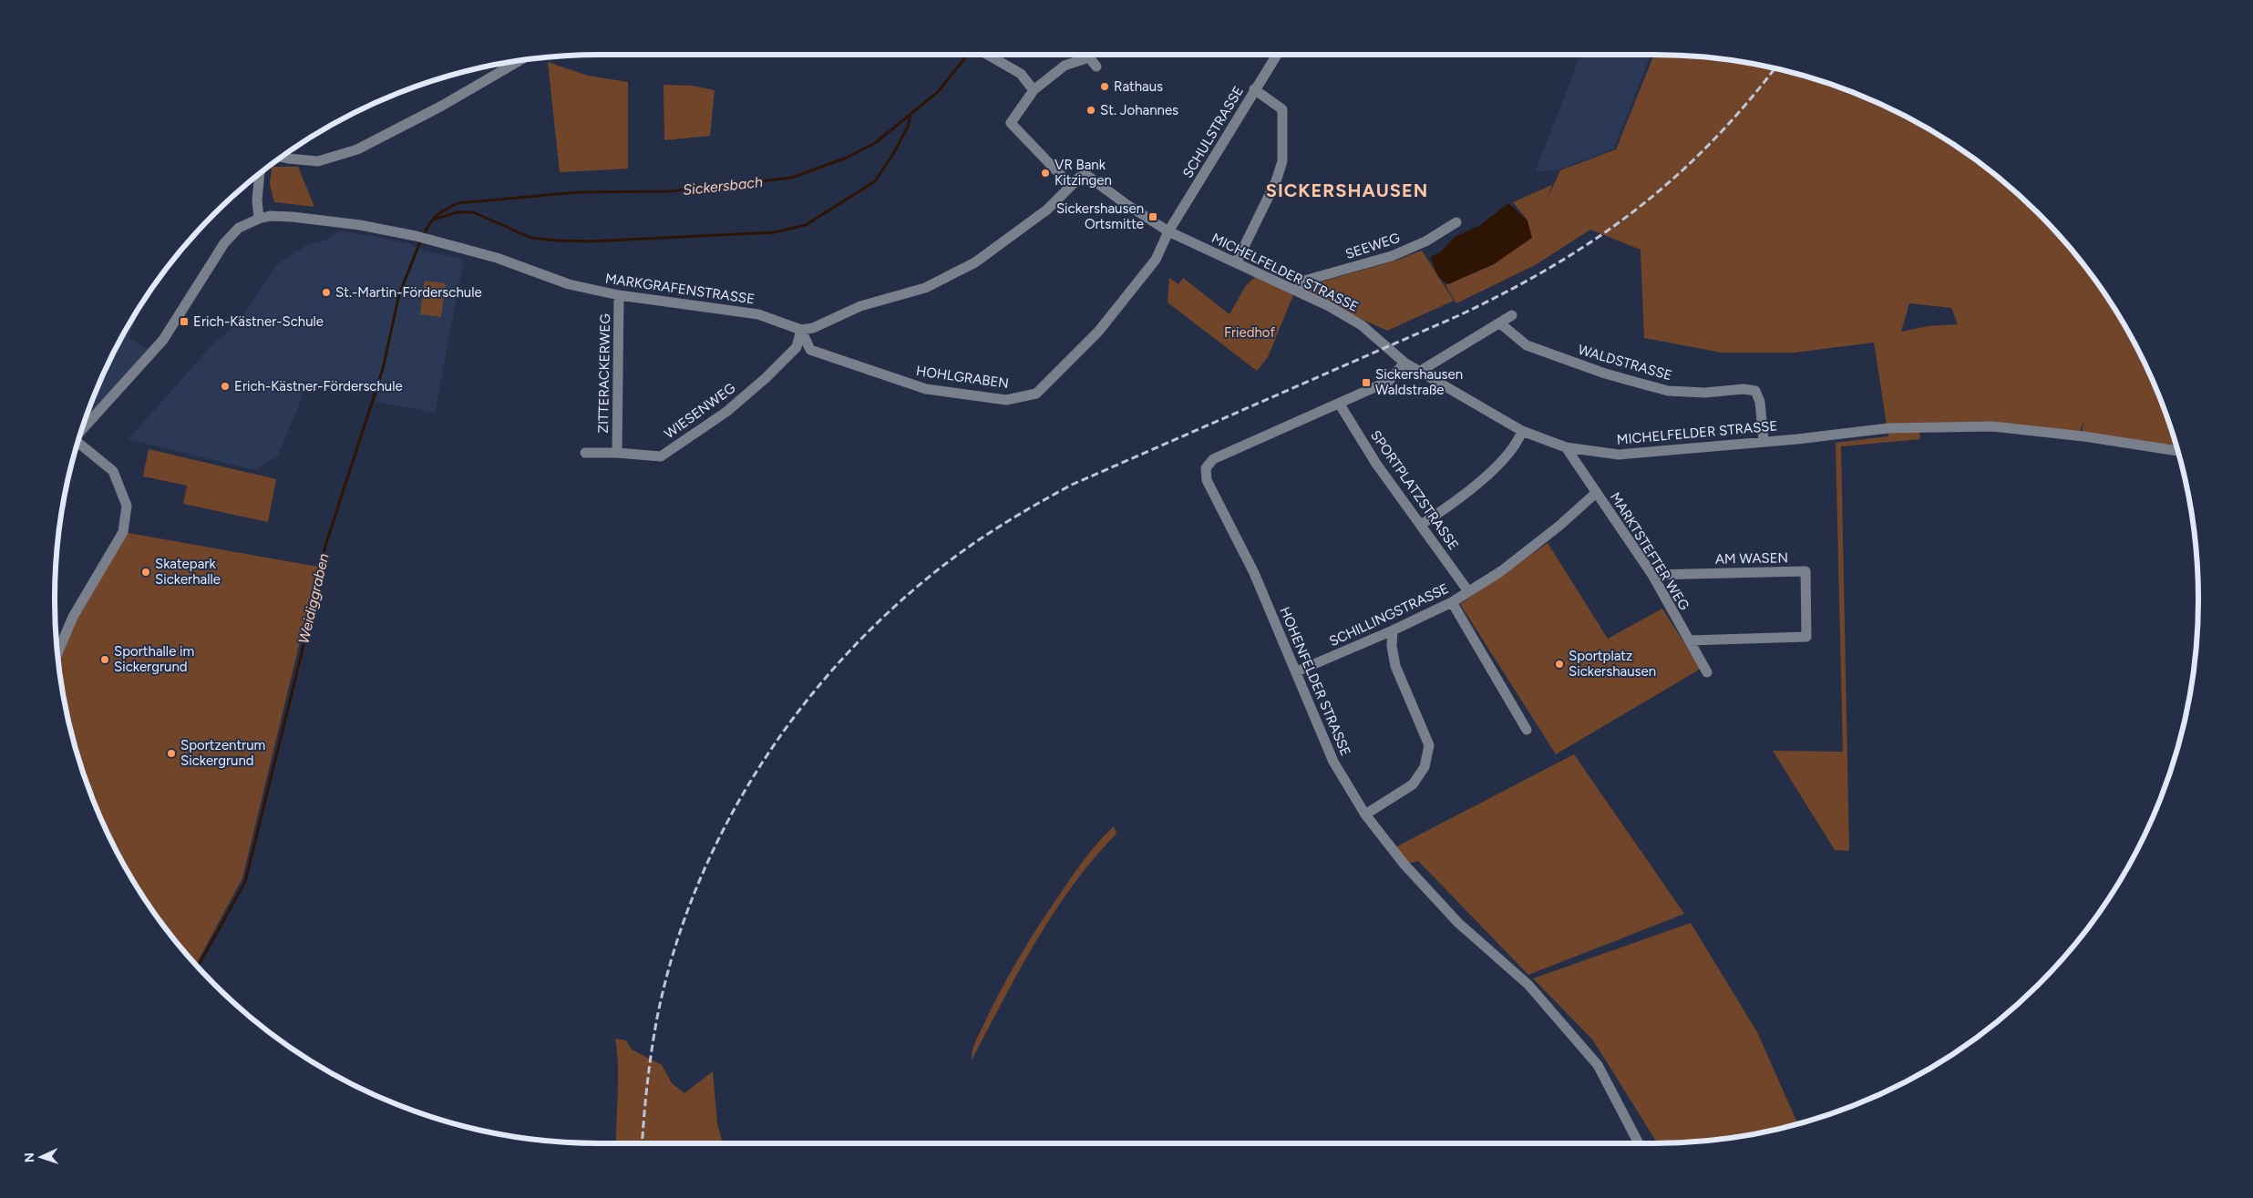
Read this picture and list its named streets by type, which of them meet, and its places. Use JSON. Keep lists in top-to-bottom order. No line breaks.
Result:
{"streets":{"street":["SCHULSTRASSE","SEEWEG","MICHELFELDER STRASSE","MARKGRAFENSTRASSE","WALDSTRASSE","ZITTERACKERWEG","HOHLGRABEN","WIESENWEG","SPORTPLATZSTRASSE","MARKTSTEFTER WEG","AM WASEN","SCHILLINGSTRASSE","HOHENFELDER STRASSE"]},"crossings":[["SCHULSTRASSE","MICHELFELDER STRASSE"],["SCHULSTRASSE","HOHLGRABEN"],["SEEWEG","MICHELFELDER STRASSE"],["MICHELFELDER STRASSE","WALDSTRASSE"],["MICHELFELDER STRASSE","HOHLGRABEN"],["MICHELFELDER STRASSE","MARKTSTEFTER WEG"],["MICHELFELDER STRASSE","HOHENFELDER STRASSE"],["MARKGRAFENSTRASSE","ZITTERACKERWEG"],["MARKGRAFENSTRASSE","HOHLGRABEN"],["MARKGRAFENSTRASSE","WIESENWEG"],["ZITTERACKERWEG","WIESENWEG"],["HOHLGRABEN","WIESENWEG"],["SPORTPLATZSTRASSE","SCHILLINGSTRASSE"],["SPORTPLATZSTRASSE","HOHENFELDER STRASSE"],["MARKTSTEFTER WEG","AM WASEN"],["MARKTSTEFTER WEG","SCHILLINGSTRASSE"],["SCHILLINGSTRASSE","HOHENFELDER STRASSE"]],"districts":["SICKERSHAUSEN"],"water":["Sickersbach","Weidiggraben"],"parks":["Friedhof"],"places":{"other":["Rathaus","St. Johannes","VR Bank Kitzingen","St.-Martin-Förderschule","Erich-Kästner-Förderschule","Skatepark Sickerhalle","Sporthalle im Sickergrund","Sportplatz Sickershausen","Sportzentrum Sickergrund"],"transit":["Sickershausen Ortsmitte","Erich-Kästner-Schule","Sickershausen Waldstraße"]},"north":"left"}
